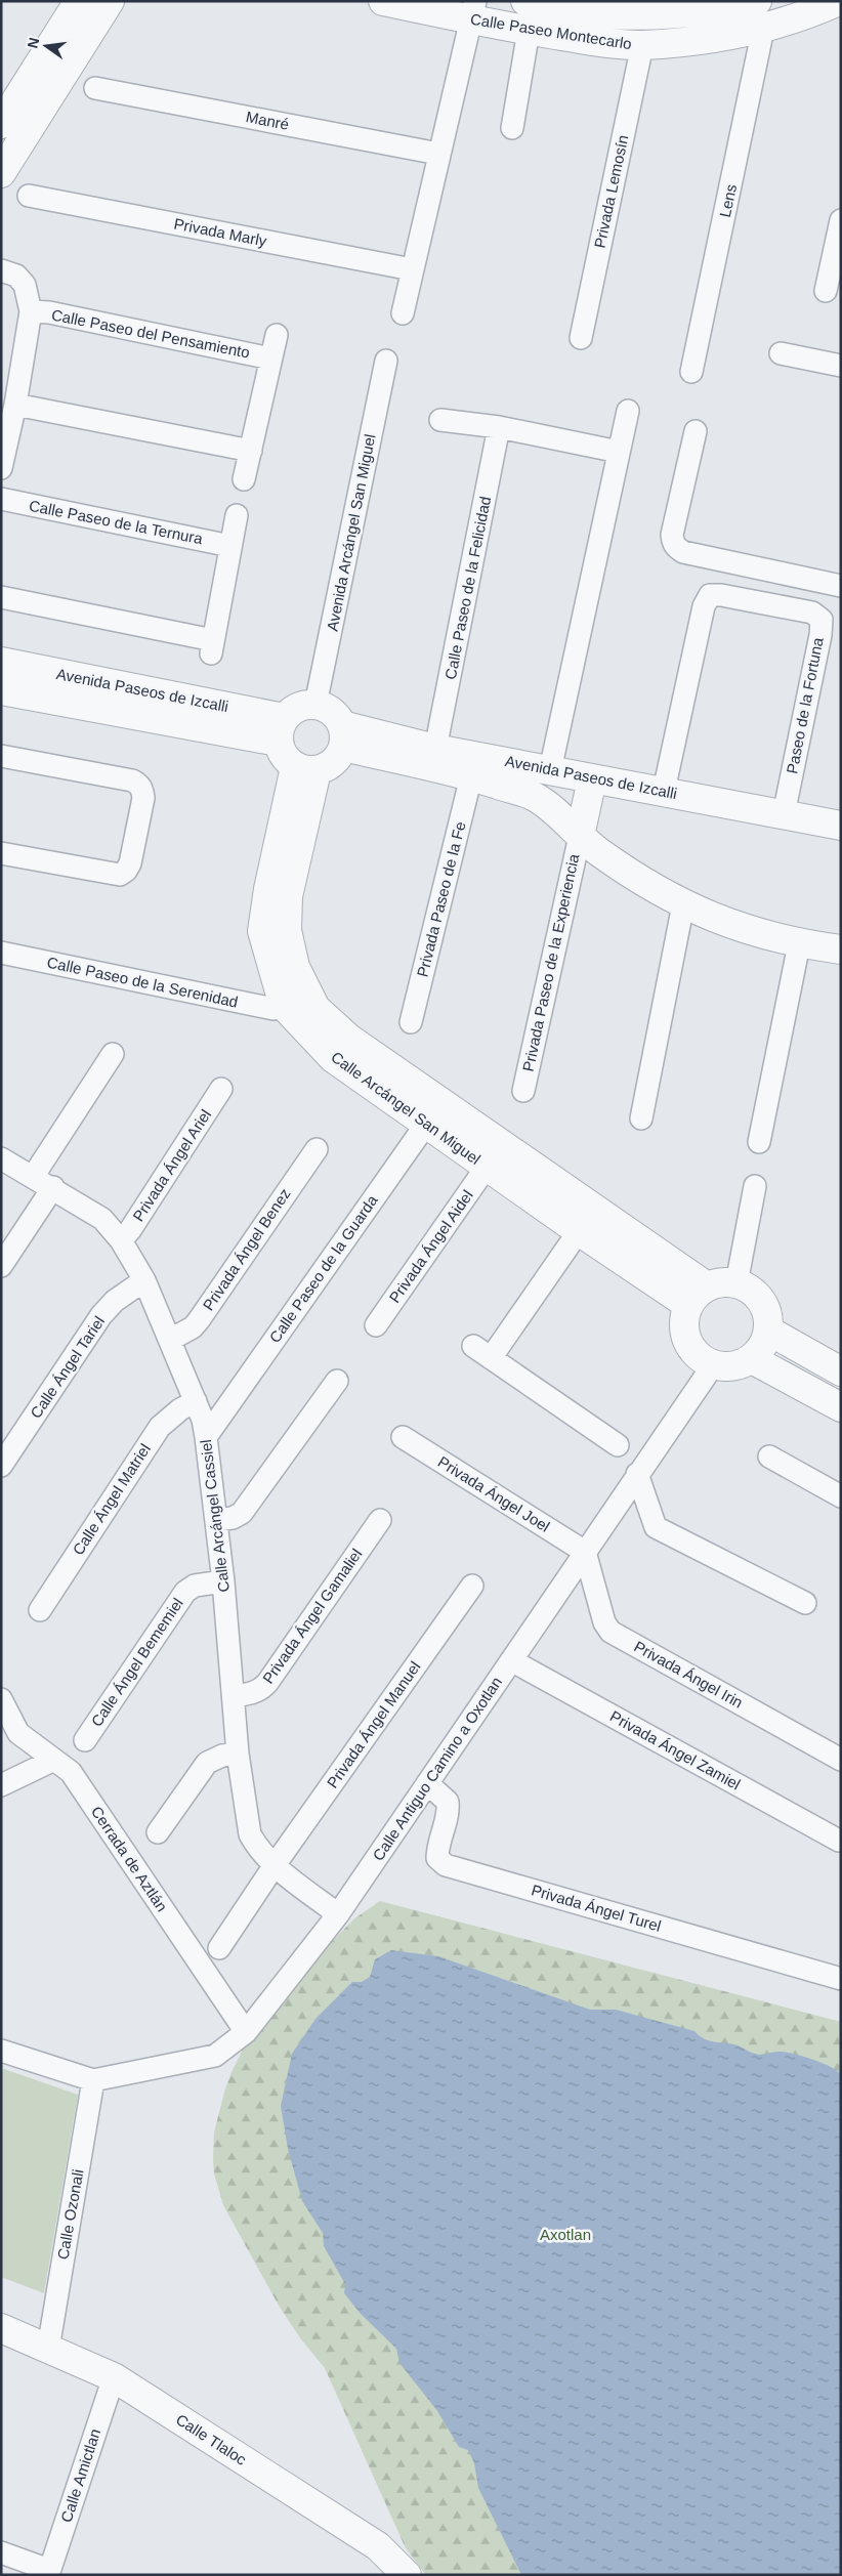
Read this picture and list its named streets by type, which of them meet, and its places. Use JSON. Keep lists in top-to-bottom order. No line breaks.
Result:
{"streets":{"street":["Calle Paseo Montecarlo","Manré","Privada Lemosín","Lens","Privada Marly","Calle Paseo del Pensamiento","Calle Paseo de la Ternura","Avenida Arcángel San Miguel","Calle Paseo de la Felicidad","Avenida Paseos de Izcalli","Paseo de la Fortuna","Privada Paseo de la Fe","Privada Paseo de la Experiencia","Calle Paseo de la Serenidad","Calle Arcángel San Miguel","Privada Ángel Ariel","Privada Ángel Aidel","Privada Ángel Benez","Calle Paseo de la Guarda","Calle Ángel Tariel","Privada Ángel Joel","Calle Ángel Matriel","Calle Arcángel Cassiel","Privada Ángel Gamaliel","Calle Ángel Bememiel","Privada Ángel Irin","Privada Ángel Manuel","Privada Ángel Zamiel","Calle Antiguo Camino a Oxotlan","Cerrada de Aztlán","Privada Ángel Turel","Calle Ozonali","Calle Tlaloc","Calle Amictlan"]},"crossings":[["Calle Paseo Montecarlo","Privada Lemosín"],["Calle Paseo Montecarlo","Lens"],["Avenida Arcángel San Miguel","Avenida Paseos de Izcalli"],["Avenida Arcángel San Miguel","Calle Arcángel San Miguel"],["Calle Paseo de la Felicidad","Avenida Paseos de Izcalli"],["Avenida Paseos de Izcalli","Paseo de la Fortuna"],["Avenida Paseos de Izcalli","Privada Paseo de la Fe"],["Avenida Paseos de Izcalli","Privada Paseo de la Experiencia"],["Avenida Paseos de Izcalli","Calle Arcángel San Miguel"],["Calle Paseo de la Serenidad","Calle Arcángel San Miguel"],["Calle Arcángel San Miguel","Privada Ángel Aidel"],["Calle Arcángel San Miguel","Calle Paseo de la Guarda"],["Calle Arcángel San Miguel","Calle Antiguo Camino a Oxotlan"],["Privada Ángel Ariel","Calle Arcángel Cassiel"],["Privada Ángel Benez","Calle Arcángel Cassiel"],["Calle Paseo de la Guarda","Calle Arcángel Cassiel"],["Calle Ángel Tariel","Calle Arcángel Cassiel"],["Privada Ángel Joel","Privada Ángel Irin"],["Privada Ángel Joel","Calle Antiguo Camino a Oxotlan"],["Calle Ángel Matriel","Calle Arcángel Cassiel"],["Calle Arcángel Cassiel","Privada Ángel Gamaliel"],["Calle Arcángel Cassiel","Calle Ángel Bememiel"],["Calle Arcángel Cassiel","Privada Ángel Manuel"],["Calle Arcángel Cassiel","Calle Antiguo Camino a Oxotlan"],["Privada Ángel Irin","Calle Antiguo Camino a Oxotlan"],["Privada Ángel Zamiel","Calle Antiguo Camino a Oxotlan"],["Calle Antiguo Camino a Oxotlan","Cerrada de Aztlán"],["Calle Antiguo Camino a Oxotlan","Privada Ángel Turel"],["Calle Antiguo Camino a Oxotlan","Calle Ozonali"],["Calle Ozonali","Calle Tlaloc"],["Calle Tlaloc","Calle Amictlan"]],"parks":["Axotlan"],"north":"left"}
